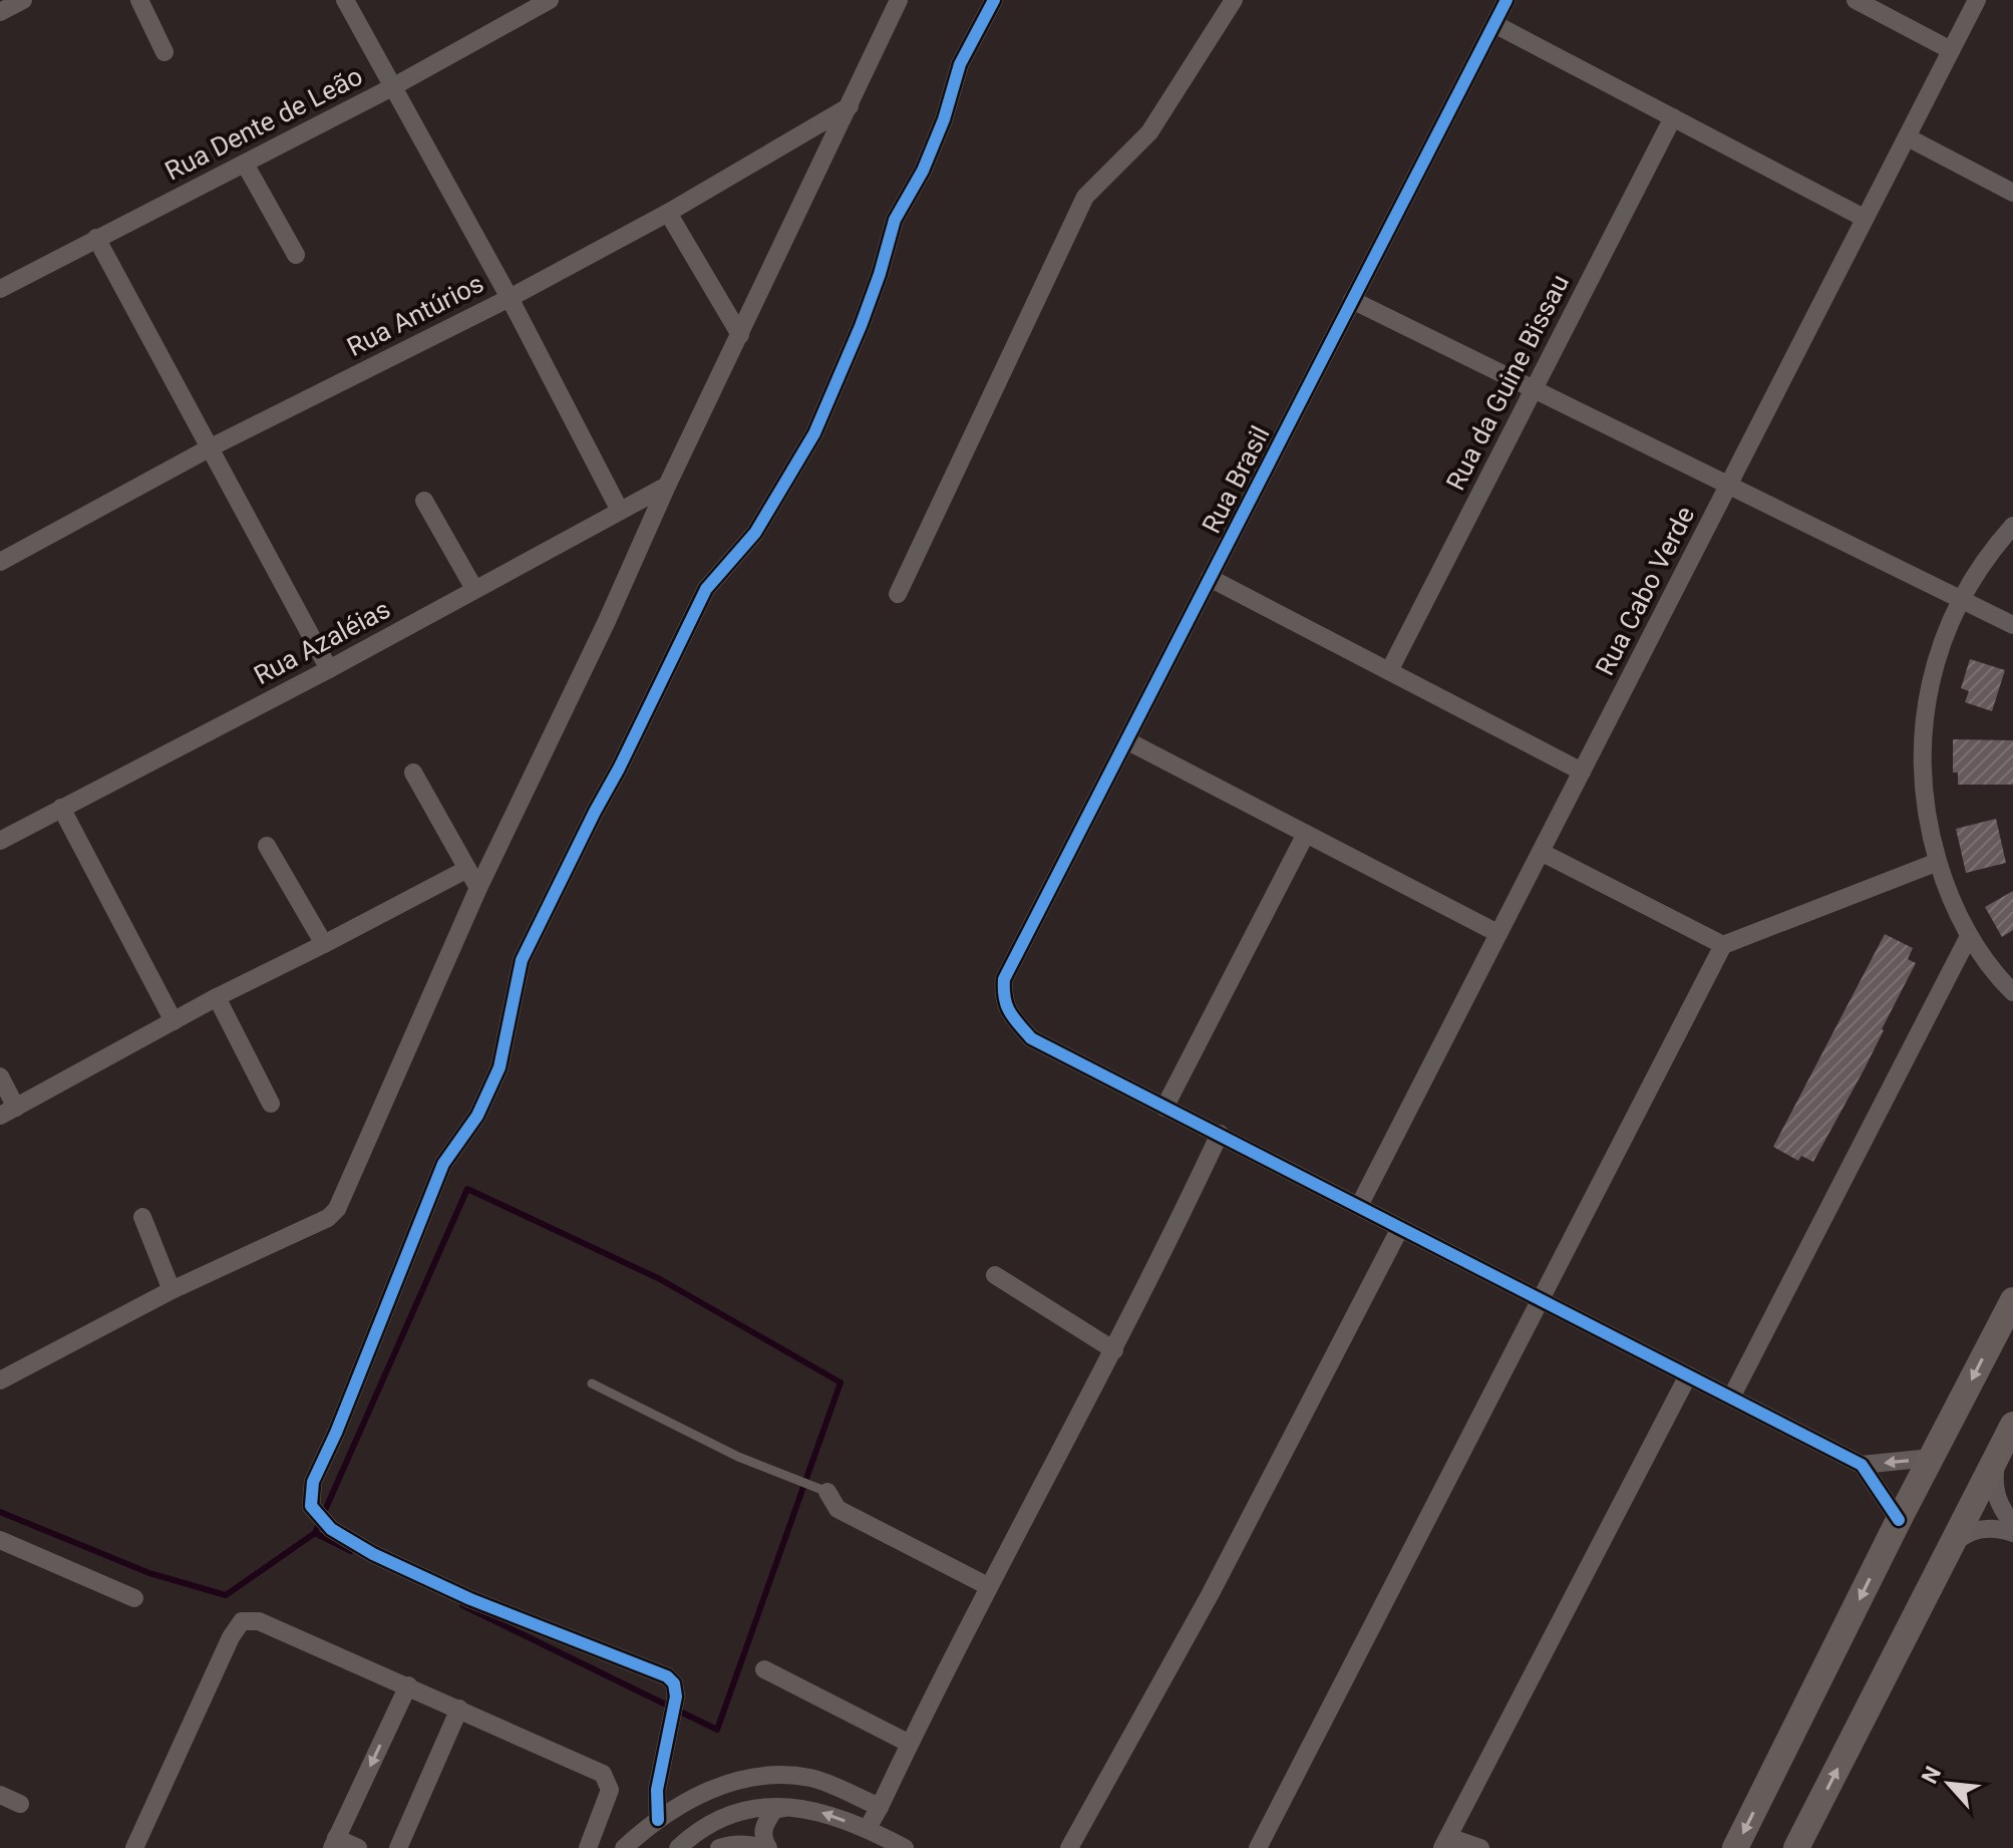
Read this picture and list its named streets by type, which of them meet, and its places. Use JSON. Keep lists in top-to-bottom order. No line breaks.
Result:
{"streets":{"street":["Rua Dente de Leão","Rua Antúrios","Rua da Guine Bissau","Rua Brasil","Rua Cabo Verde","Rua Azaléias"]},"north":"top left"}
